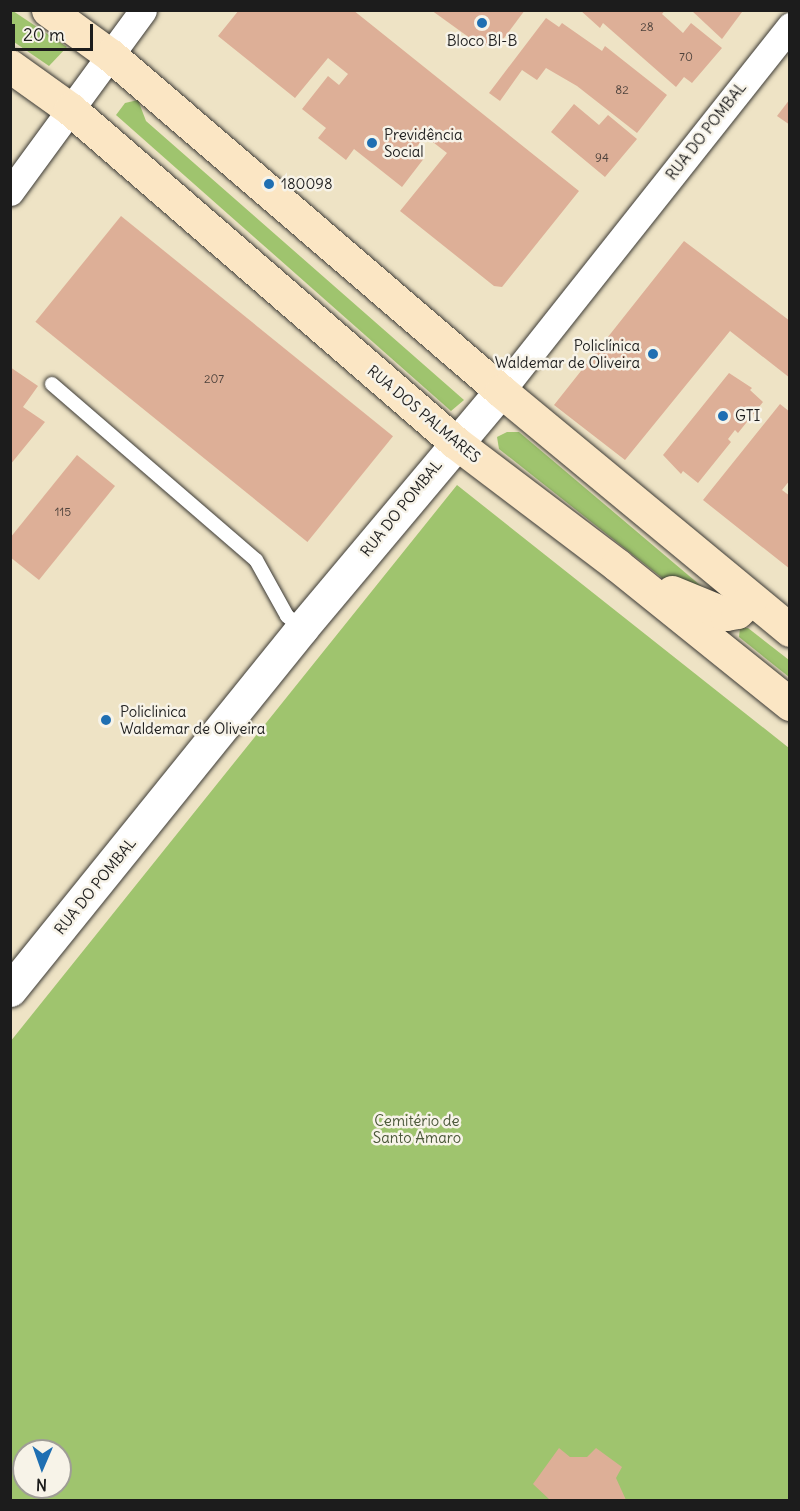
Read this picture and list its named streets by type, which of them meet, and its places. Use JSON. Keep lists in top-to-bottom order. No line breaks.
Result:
{"streets":{"main road":["RUA DOS PALMARES"],"street":["RUA DO POMBAL"]},"crossings":[["RUA DO POMBAL","RUA DOS PALMARES"]],"parks":["Cemitério de Santo Amaro"],"places":["Bloco Bl-B","Previdência Social","180098","Policlínica Waldemar de Oliveira","GTI","Policlinica Waldemar de Oliveira"],"house_numbers":["28","70","82","94","207","115"],"scale_bar":"20 m","north":"bottom"}
